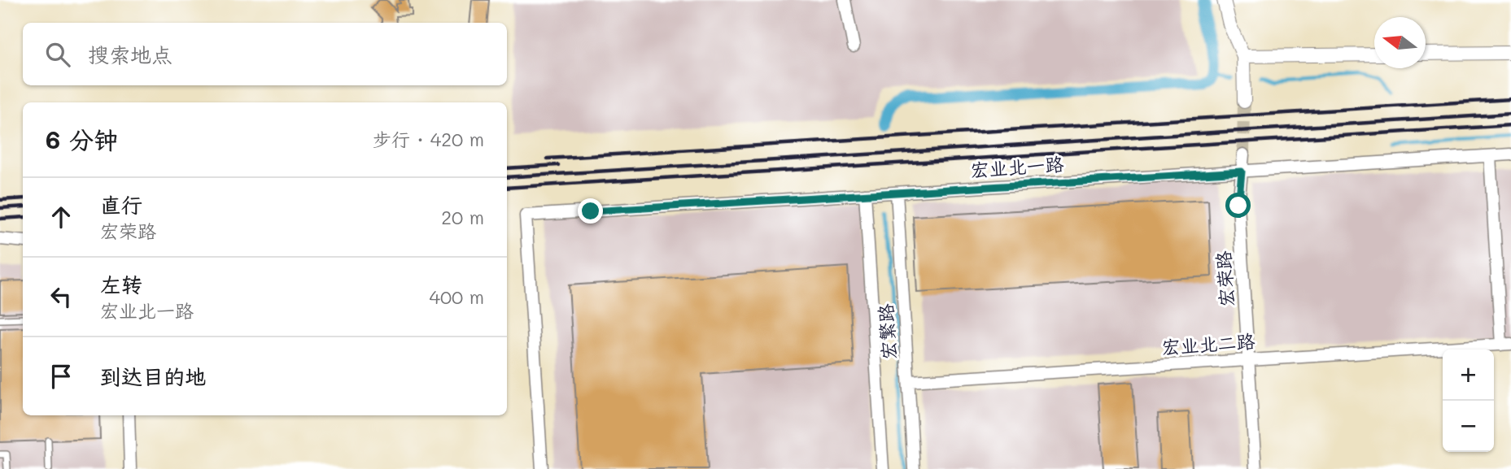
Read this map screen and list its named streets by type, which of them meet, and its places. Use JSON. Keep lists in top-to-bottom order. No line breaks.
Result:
{"streets":{"street":["宏业北一路","宏荣路","宏繁路","宏业北二路"]},"crossings":[["宏业北一路","宏荣路"],["宏业北一路","宏繁路"],["宏荣路","宏业北二路"],["宏繁路","宏业北二路"]],"north":"left","page":{"search":"搜索地点","heading":["6 分钟","步行 · 420 m"],"list":[["直行","宏荣路","20 m"],["左转","宏业北一路","400 m"],"到达目的地"],"map_buttons":["+","−"]}}
